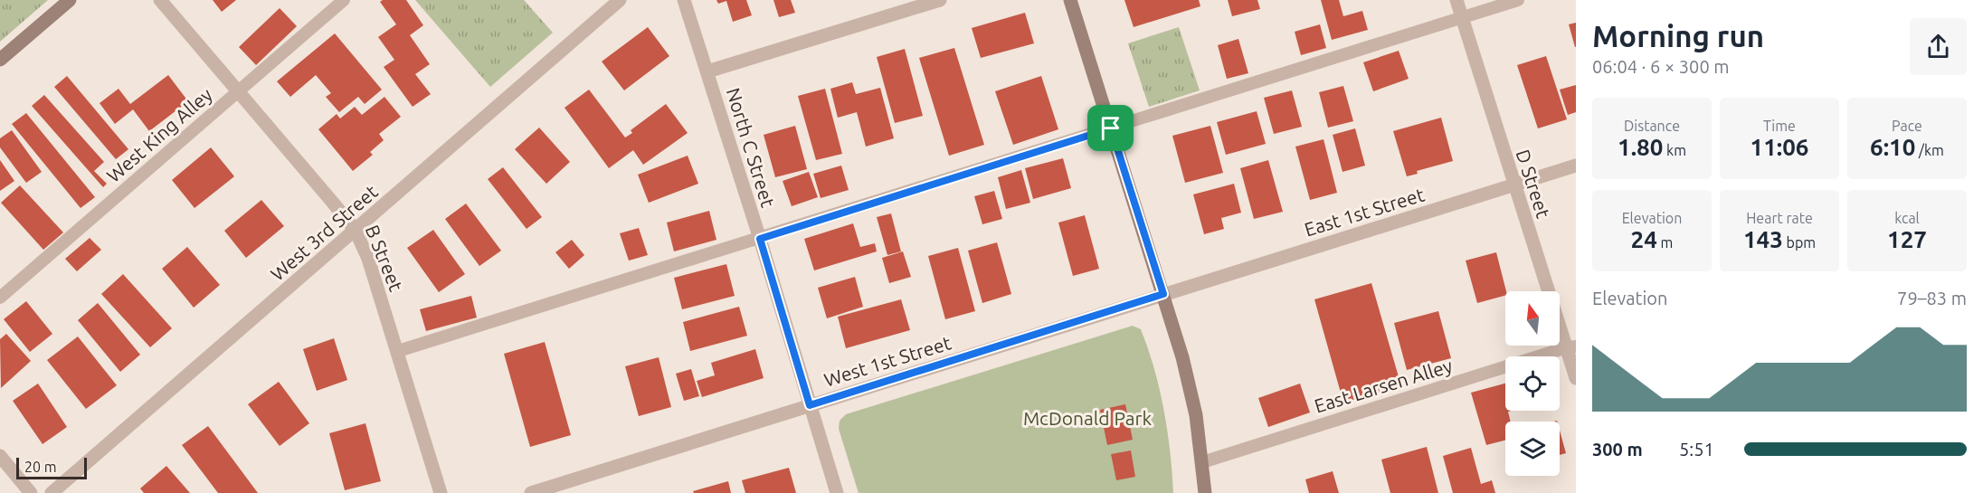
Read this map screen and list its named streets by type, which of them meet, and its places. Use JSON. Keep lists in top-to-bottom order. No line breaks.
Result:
{"streets":{"street":["North C Street","D Street","East 1st Street","West 3rd Street","B Street","West 1st Street"],"lane":["West King Alley","East Larsen Alley"]},"crossings":[["West King Alley","B Street"],["North C Street","West 1st Street"],["D Street","East 1st Street"],["D Street","East Larsen Alley"],["East 1st Street","West 1st Street"],["West 3rd Street","B Street"]],"parks":["McDonald Park"],"scale_bar":"20 m","north":"top","page":{"heading":["Morning run","06:04 · 6 × 300 m"],"stats":[["Distance","1.80 km"],["Time","11:06"],["Pace","6:10 /km"],["Elevation","24 m"],["Heart rate","143 bpm"],["kcal","127"]],"chart":["Elevation","79–83 m"],"list":[{"name":"300 m","note":"5:51"}],"scale":"20 m"}}
